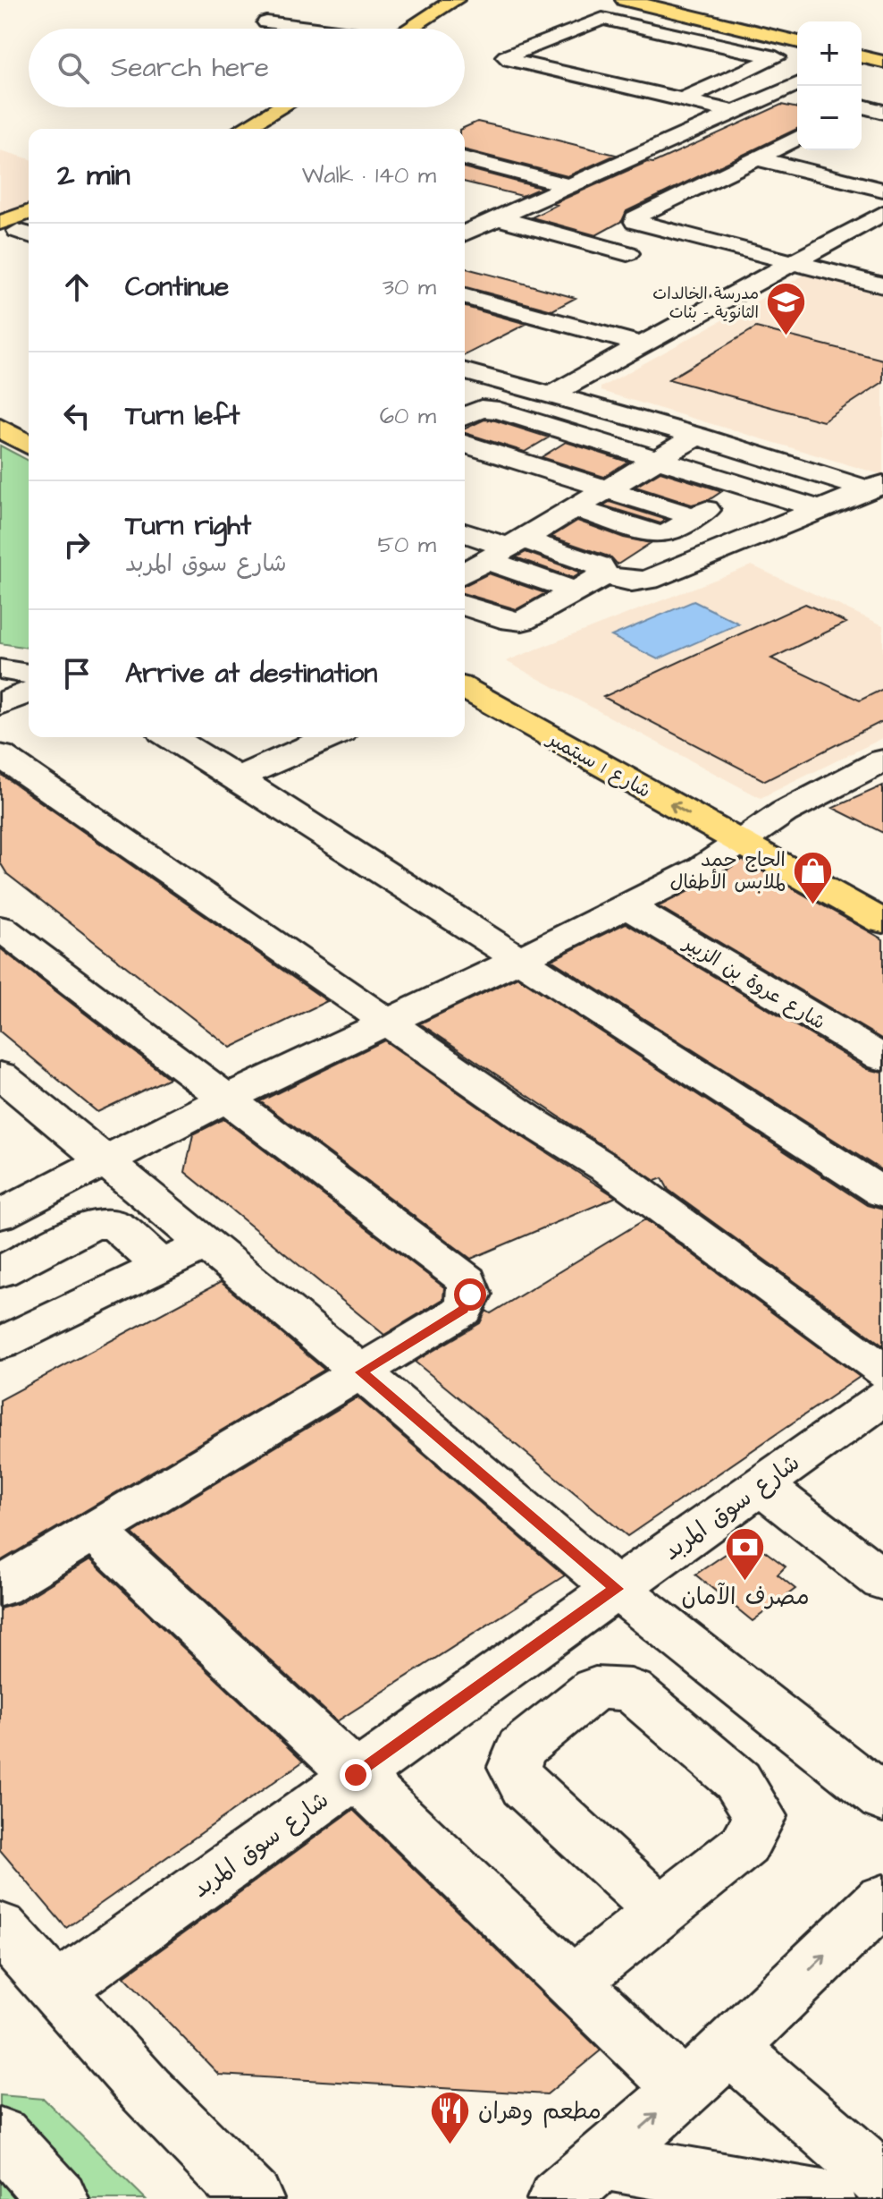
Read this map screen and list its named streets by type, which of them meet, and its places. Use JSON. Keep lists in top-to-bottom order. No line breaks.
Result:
{"streets":{"main road":["شارع 1 سبتمبر"],"street":["شارع عروة بن الزبير","شارع سوق المربد"]},"one_way":["شارع 1 سبتمبر"],"places":{"school or university":["مدرسة الخالدات الثانوية - بنات"],"shop":["الحاج حمد لملابس الأطفال"],"bank":["مصرف الآمان"],"restaurant":["مطعم وهران"]},"page":{"map_buttons":["+","−"],"search":"Search here","heading":["2 min","Walk · 140 m"],"list":[["Continue","30 m"],["Turn left","60 m"],["Turn right","شارع سوق المربد","50 m"],"Arrive at destination"]}}
